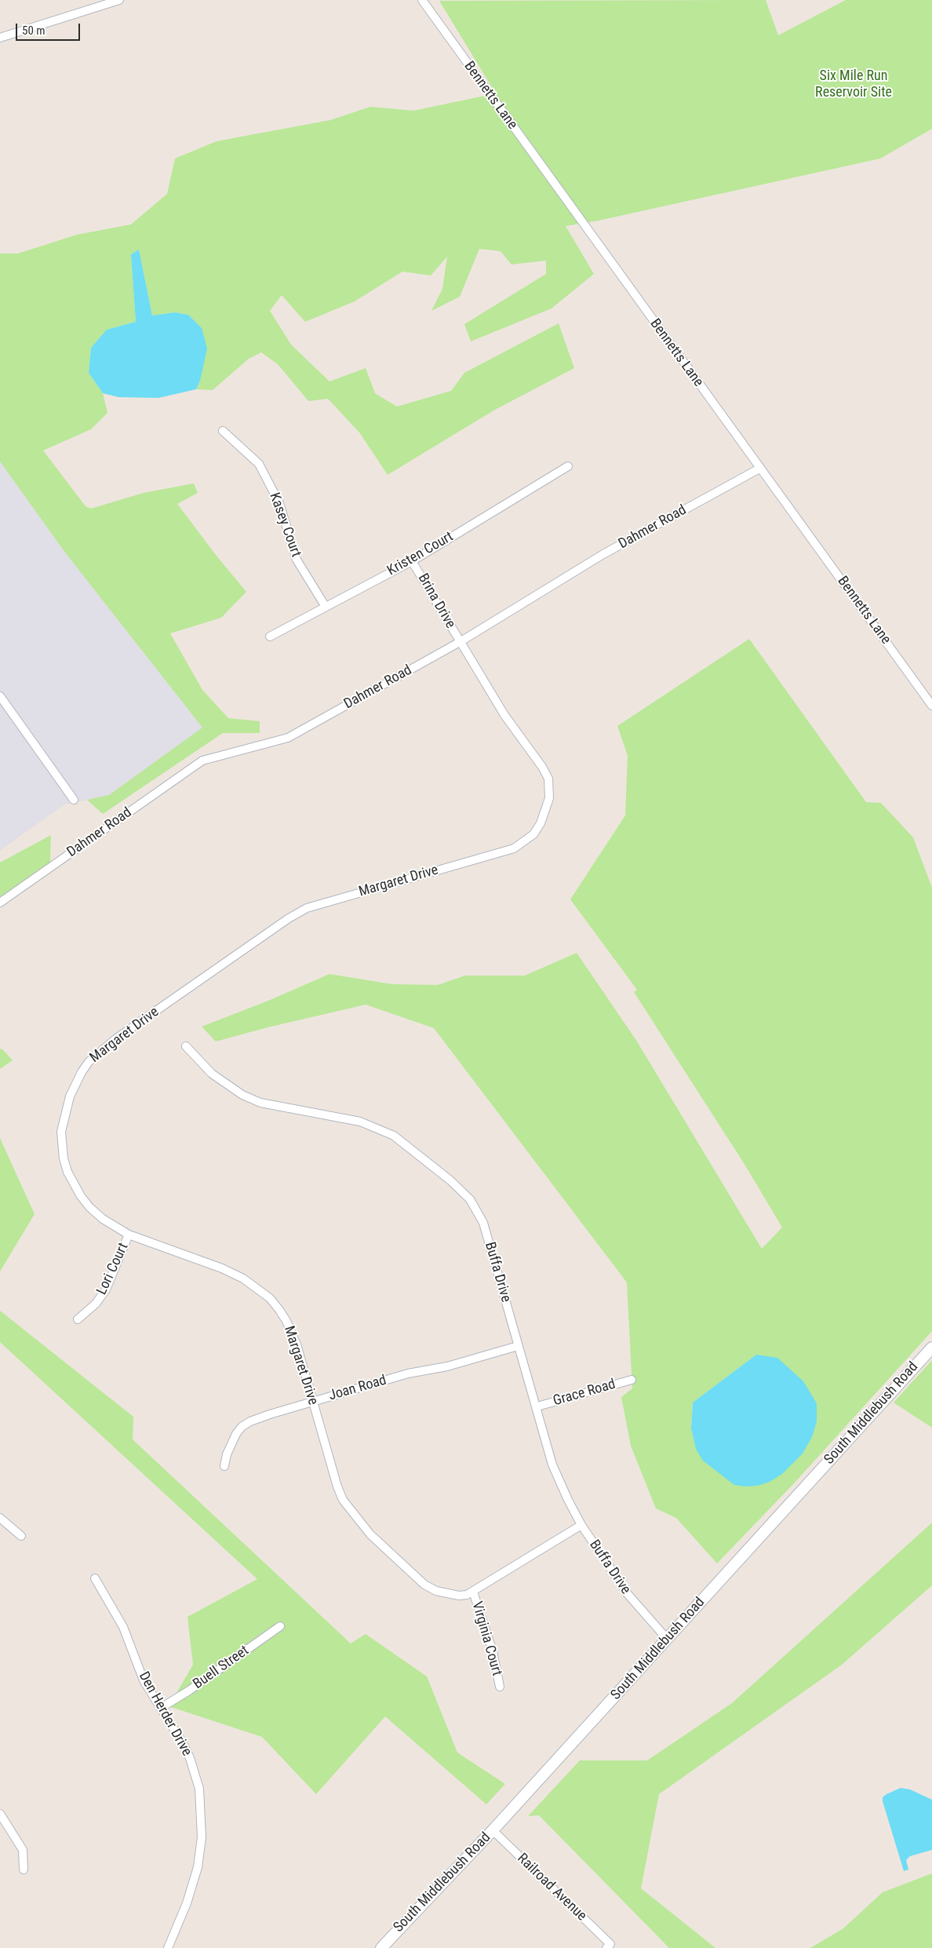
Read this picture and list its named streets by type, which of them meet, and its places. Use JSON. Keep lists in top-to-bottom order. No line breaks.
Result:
{"streets":{"street":["Bennetts Lane","Kasey Court","Dahmer Road","Kristen Court","Brina Drive","Margaret Drive","Lori Court","Buffa Drive","Joan Road","Grace Road","South Middlebush Road","Virginia Court","Buell Street","Den Herder Drive","Railroad Avenue"]},"crossings":[["Bennetts Lane","Dahmer Road"],["Kasey Court","Kristen Court"],["Dahmer Road","Brina Drive"],["Dahmer Road","Margaret Drive"],["Kristen Court","Brina Drive"],["Brina Drive","Margaret Drive"],["Margaret Drive","Lori Court"],["Margaret Drive","Buffa Drive"],["Margaret Drive","Joan Road"],["Margaret Drive","Virginia Court"],["Buffa Drive","Joan Road"],["Buffa Drive","Grace Road"],["Buffa Drive","South Middlebush Road"],["South Middlebush Road","Railroad Avenue"],["Buell Street","Den Herder Drive"]],"parks":["Six Mile Run Reservoir Site"],"scale_bar":"50 m"}
